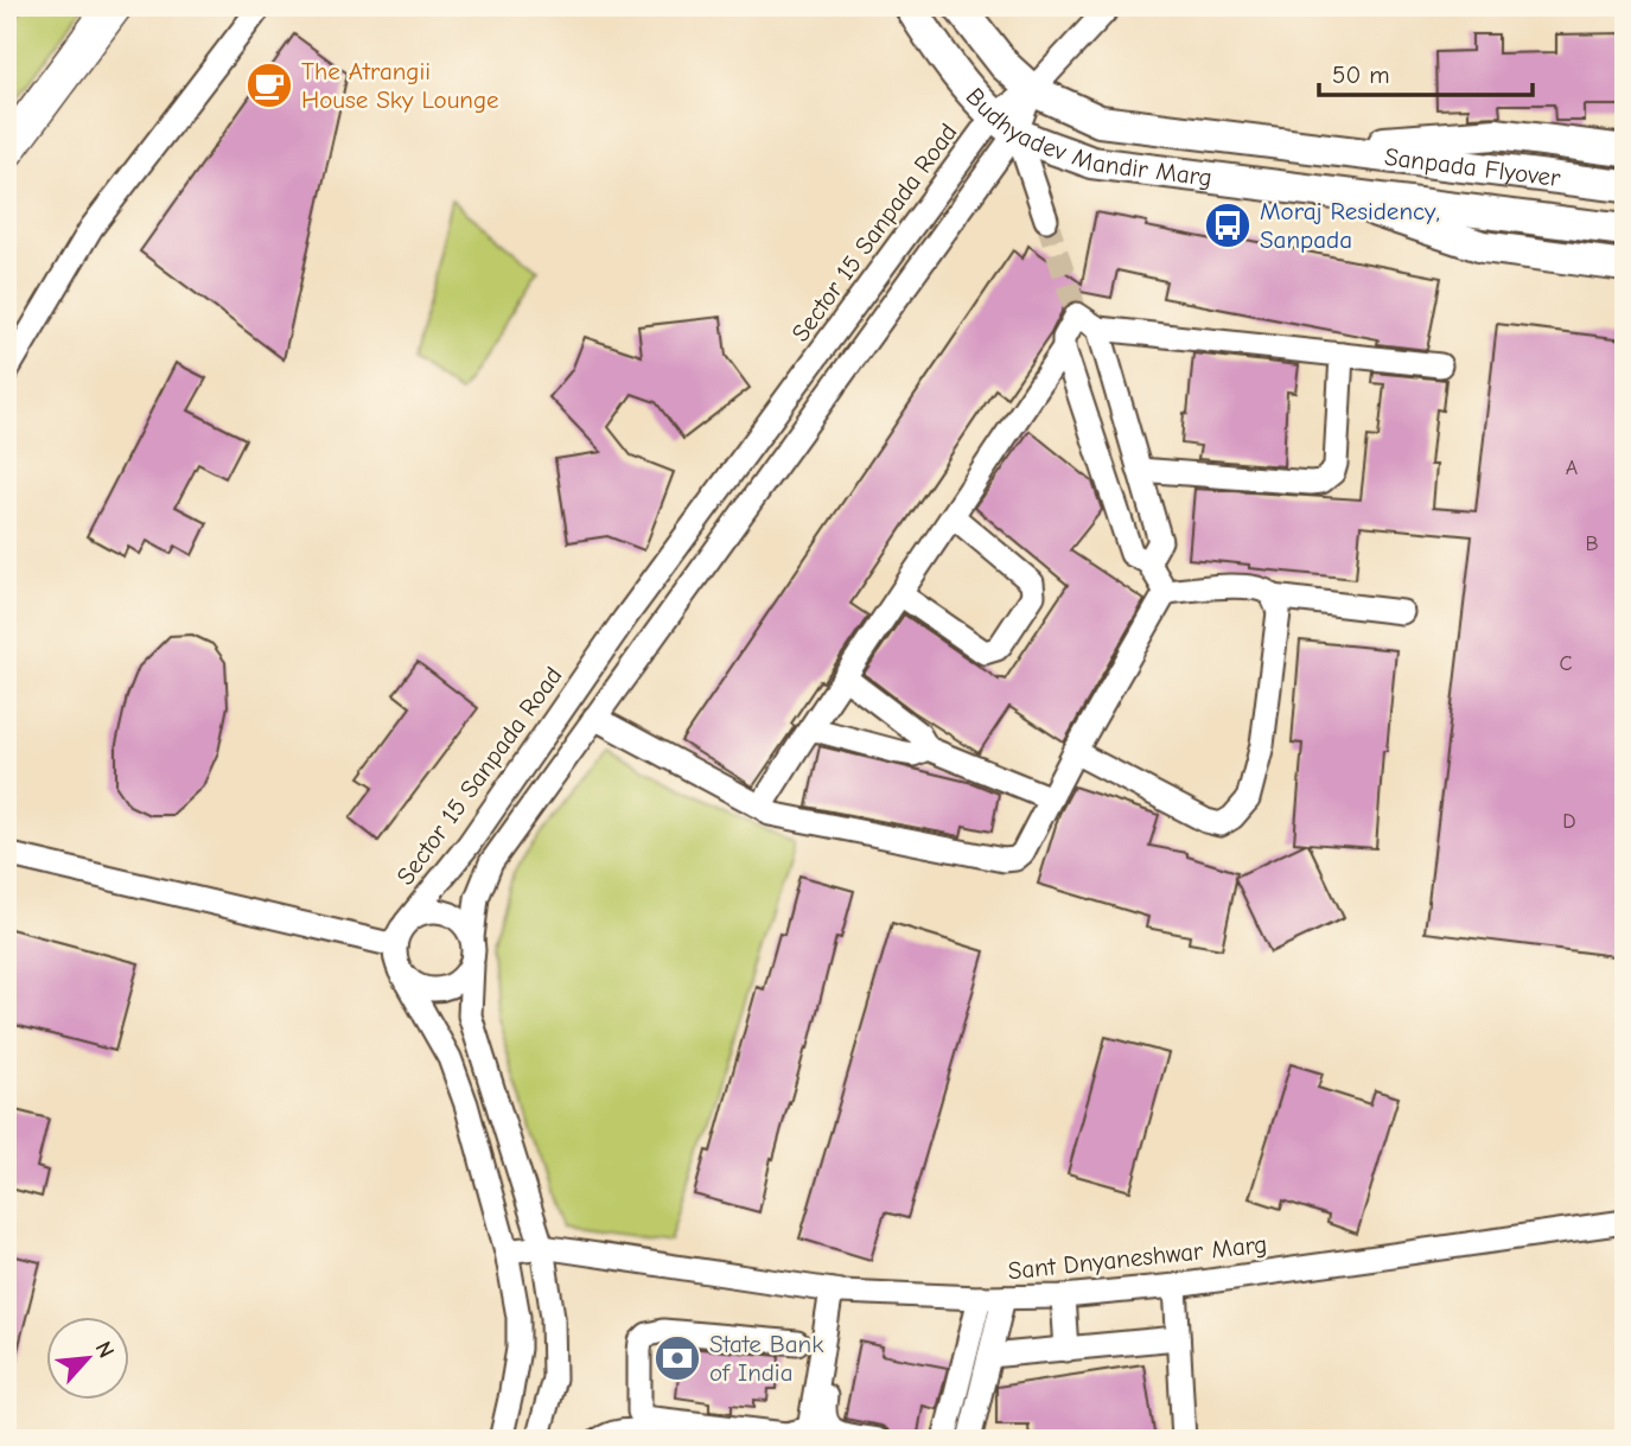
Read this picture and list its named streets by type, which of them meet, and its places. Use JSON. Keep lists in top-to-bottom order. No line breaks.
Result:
{"streets":{"main road":["Budhyadev Mandir Marg","Sanpada Flyover"],"street":["Sector 15 Sanpada Road","Sant Dnyaneshwar Marg"]},"crossings":[["Budhyadev Mandir Marg","Sanpada Flyover"],["Budhyadev Mandir Marg","Sector 15 Sanpada Road"]],"places":{"cafe":["The Atrangii House Sky Lounge"],"bus stop":["Moraj Residency, Sanpada"],"bank":["State Bank of India"]},"house_numbers":["A","B","C","D"],"scale_bar":"50 m","north":"top right"}
